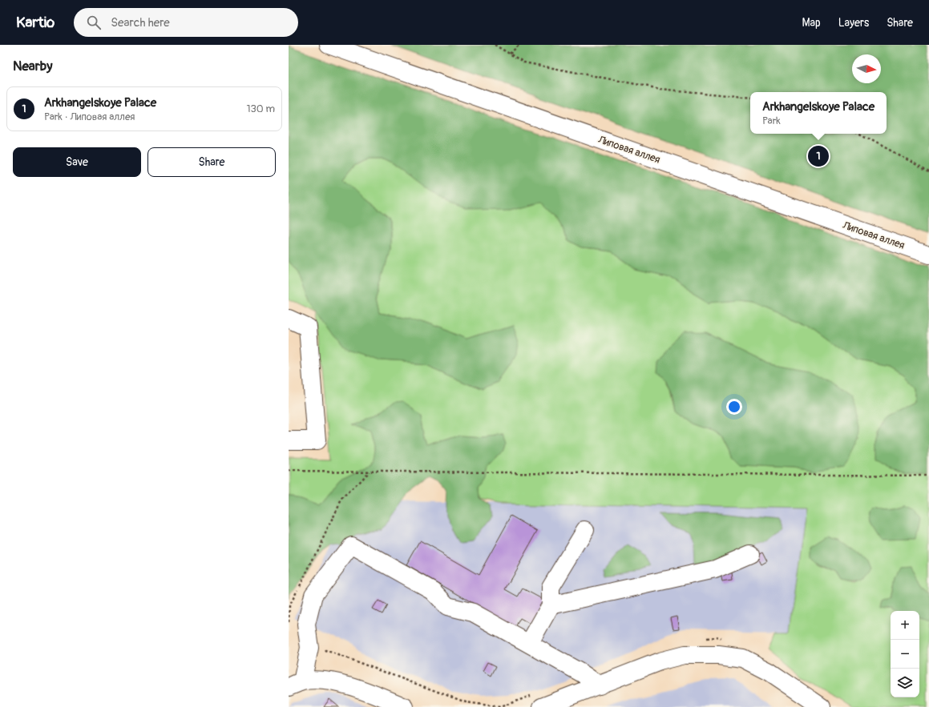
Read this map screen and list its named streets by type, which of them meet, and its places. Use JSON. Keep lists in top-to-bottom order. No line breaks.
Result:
{"streets":{"street":["Липовая аллея"]},"north":"right","page":{"header":"Kartio","search":"Search here","nav":["Map","Layers","Share"],"heading":"Nearby","list":[{"mark":"1","name":"Arkhangelskoye Palace","note":"Park · Липовая аллея","value":"130 m"}],"popup":["Arkhangelskoye Palace","Park"],"buttons":["Save","Share"],"pins":"1","map_buttons":["+","−"]}}
